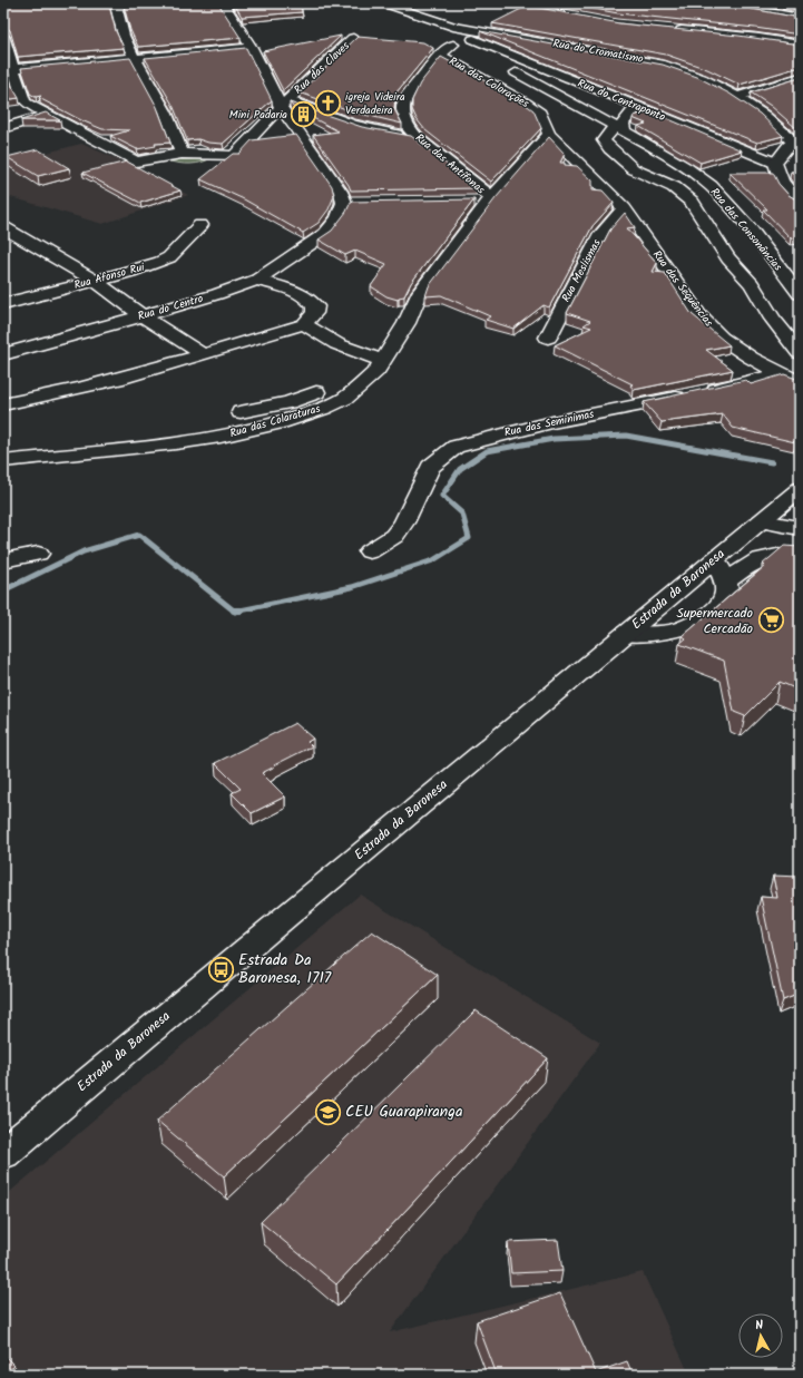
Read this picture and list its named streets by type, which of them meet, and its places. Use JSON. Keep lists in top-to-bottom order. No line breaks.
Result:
{"streets":{"street":["Rua do Cromatismo","Rua das Claves","Rua das Colorações","Rua do Contraponto","Rua das Antífonas","Rua das Consonâncias","Rua Meslismas","Rua Afonso Rui","Rua das Sequências","Rua do Centro","Rua das Colaraturas","Rua das Seminimas","Estrada da Baronesa"]},"crossings":[["Rua do Cromatismo","Rua do Contraponto"],["Rua do Cromatismo","Rua das Antífonas"],["Rua das Colorações","Rua das Antífonas"],["Rua das Colorações","Rua das Colaraturas"],["Rua do Contraponto","Rua das Antífonas"],["Rua das Antífonas","Rua das Colaraturas"],["Rua Meslismas","Rua das Sequências"],["Rua das Sequências","Rua das Seminimas"]],"places":{"church":["igreja Videira Verdadeira"],"building":["Mini Padaria"],"supermarket":["Supermercado Cercadão"],"bus stop":["Estrada Da Baronesa, 1717"],"school or university":["CEU Guarapiranga"]},"north":"top"}
